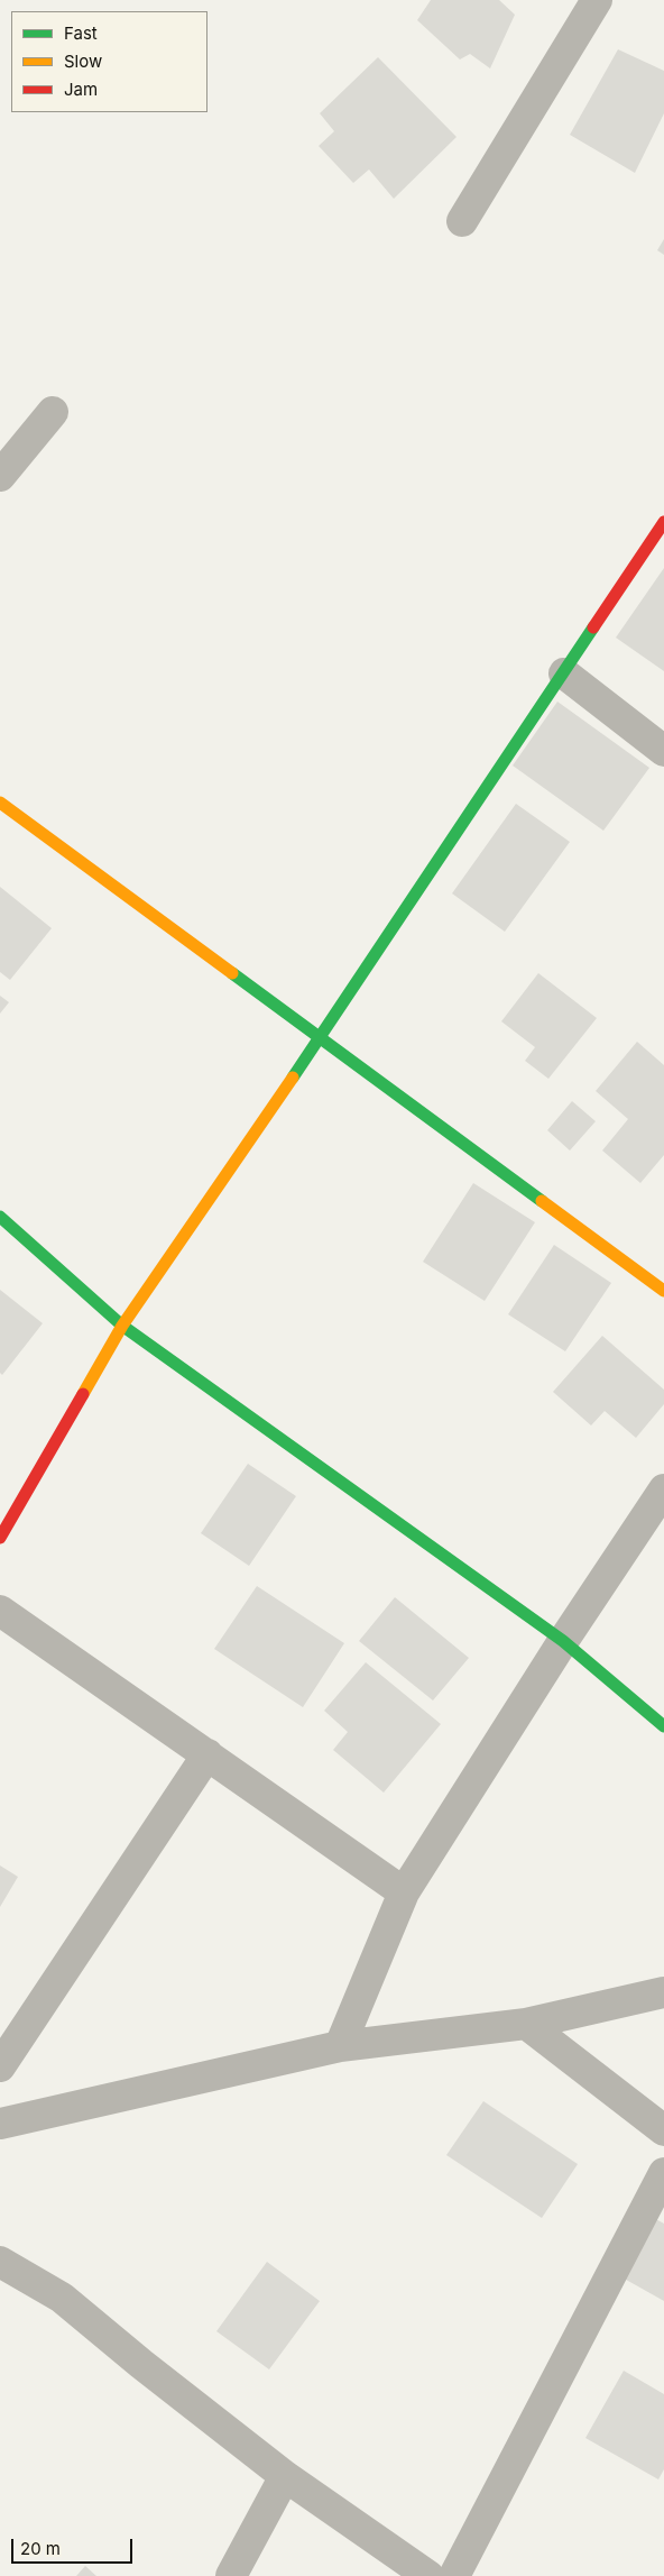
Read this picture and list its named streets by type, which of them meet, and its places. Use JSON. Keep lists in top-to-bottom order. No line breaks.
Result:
{"legend":["Fast","Slow","Jam"],"scale_bar":"20 m"}
